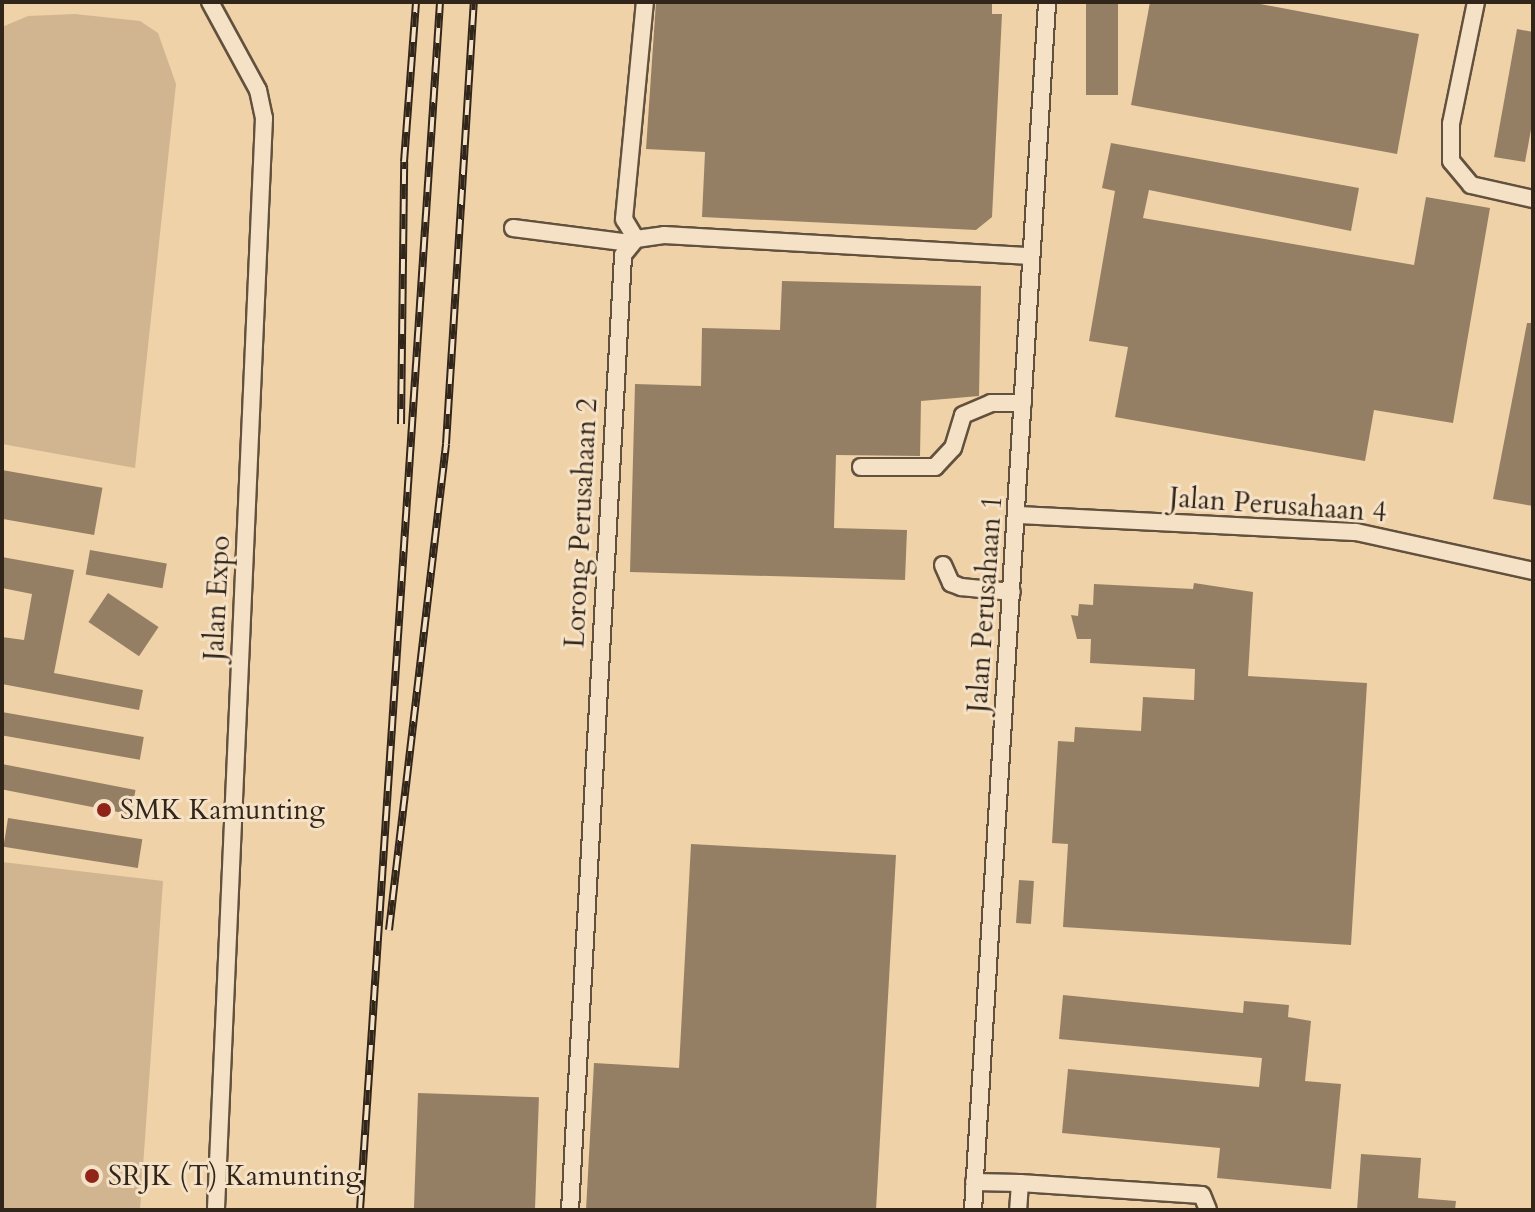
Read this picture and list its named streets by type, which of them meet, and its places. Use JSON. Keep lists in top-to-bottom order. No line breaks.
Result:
{"streets":{"street":["Jalan Perusahaan 4","Lorong Perusahaan 2","Jalan Expo","Jalan Perusahaan 1"]},"crossings":[["Jalan Perusahaan 4","Jalan Perusahaan 1"]],"places":["SMK Kamunting","SRJK (T) Kamunting"]}
